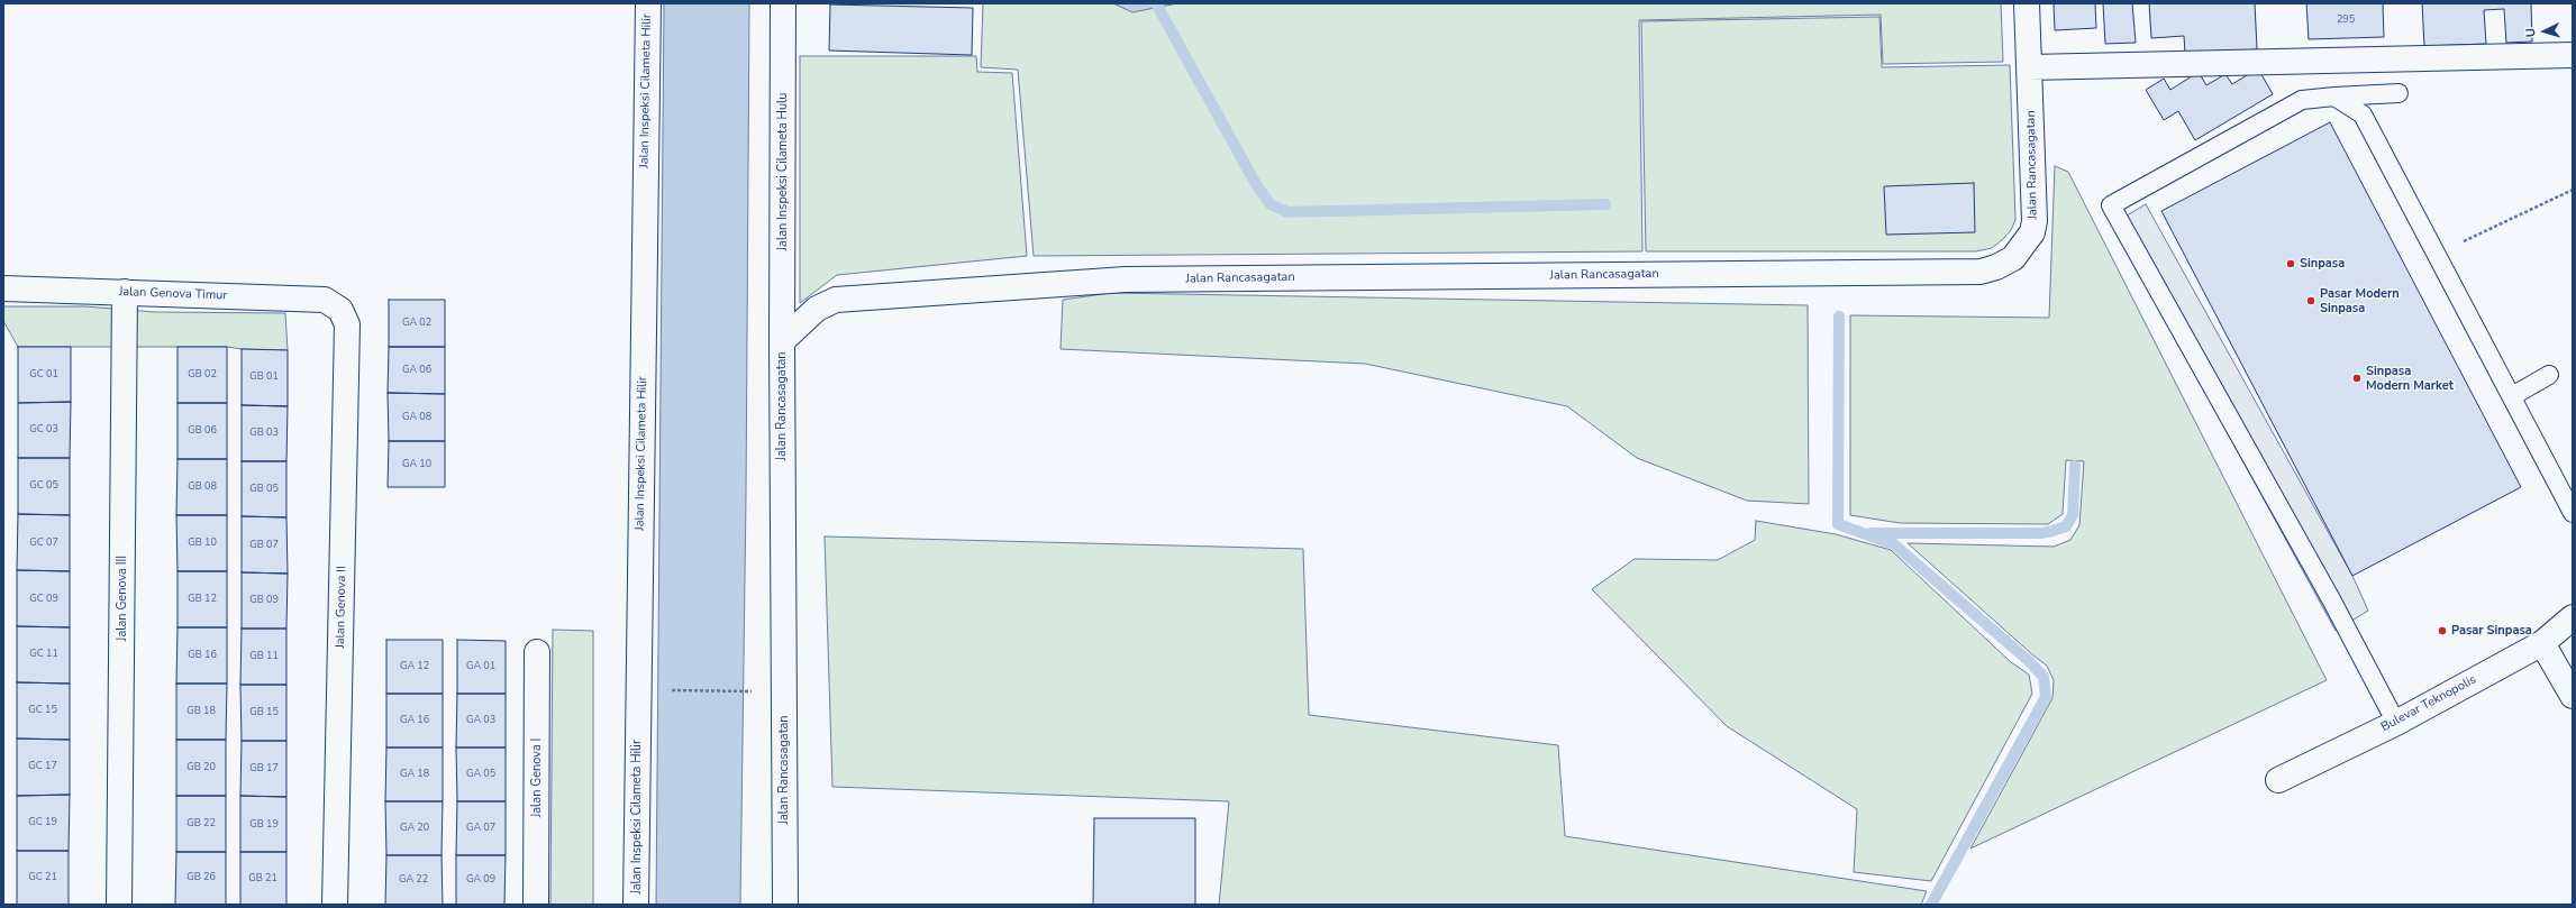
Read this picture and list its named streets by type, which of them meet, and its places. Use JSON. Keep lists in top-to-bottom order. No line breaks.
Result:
{"streets":{"street":["Jalan Inspeksi Cilameta Hilir","Jalan Rancasagatan","Jalan Inspeksi Cilameta Hulu","Jalan Genova Timur","Jalan Genova III","Jalan Genova II","Bulevar Teknopolis","Jalan Genova I"]},"crossings":[["Jalan Rancasagatan","Jalan Inspeksi Cilameta Hulu"],["Jalan Genova Timur","Jalan Genova III"],["Jalan Genova Timur","Jalan Genova II"]],"places":["Sinpasa","Pasar Modern Sinpasa","Sinpasa Modern Market","Pasar Sinpasa"],"house_numbers":["295","GA 02","GA 06","GC 01","GB 02","GB 01","GA 08","GC 03","GB 06","GB 03","GA 10","GC 05","GB 08","GB 05","GC 07","GB 10","GB 07","GC 09","GB 12","GB 09","GC 11","GB 16","GB 11","GA 12","GA 01","GC 15","GB 18","GB 15","GA 16","GA 03","GC 17","GB 20","GB 17","GA 18","GA 05","GC 19","GB 22","GB 19","GA 20","GA 07","GC 21","GB 26","GB 21","GA 22","GA 09"],"north":"left"}
